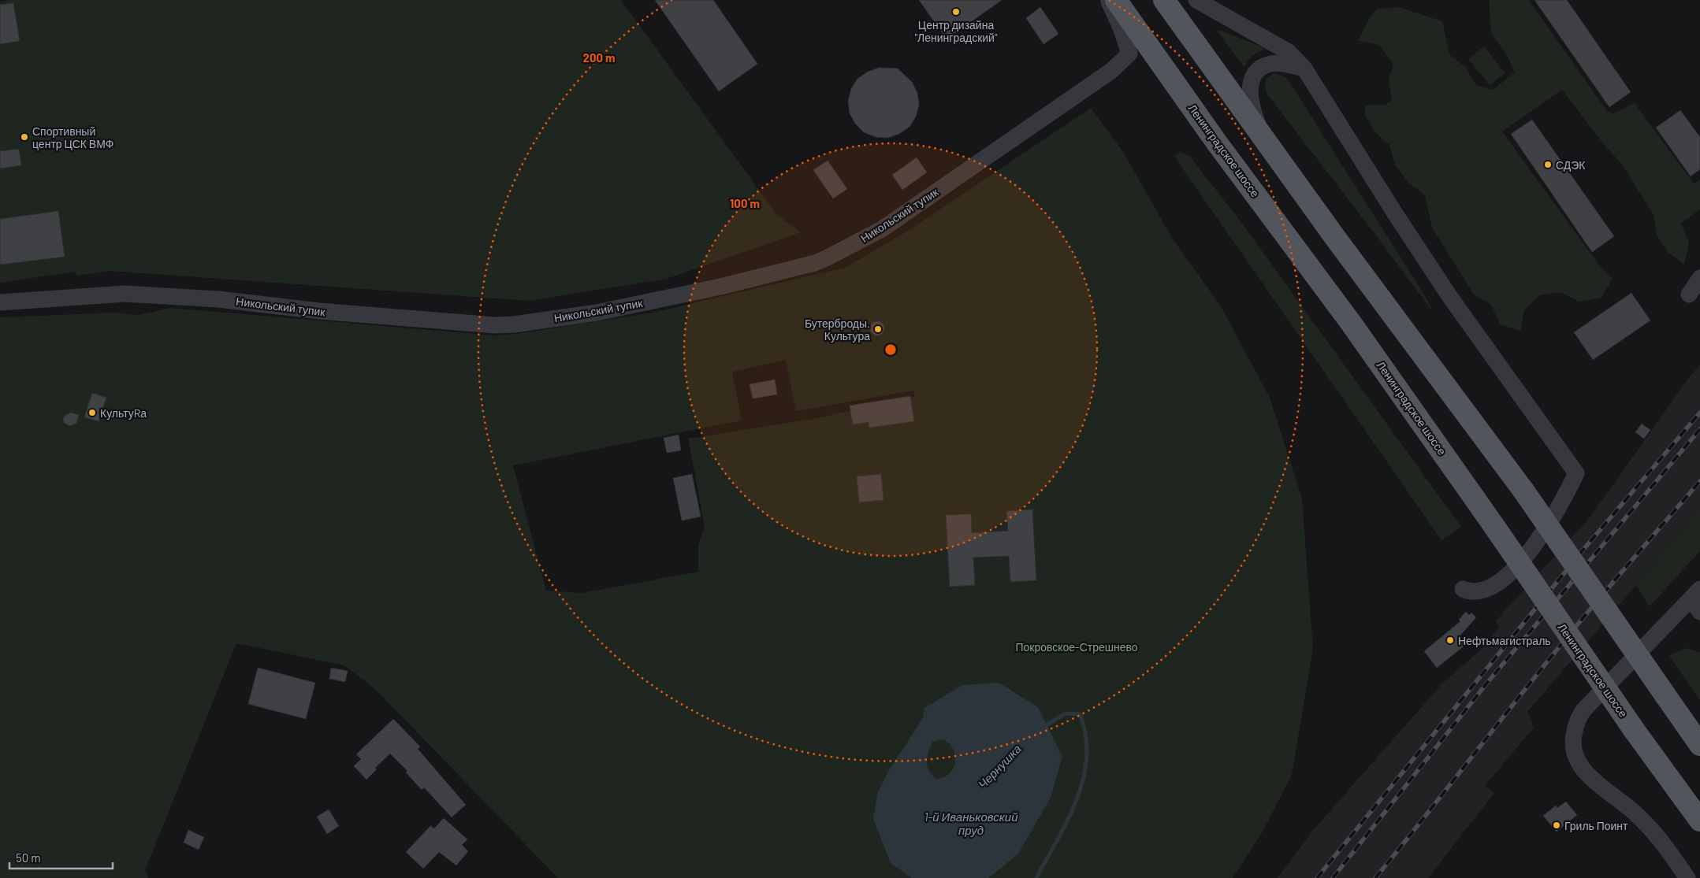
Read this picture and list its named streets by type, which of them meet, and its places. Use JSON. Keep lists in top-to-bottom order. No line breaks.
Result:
{"streets":{"main road":["Ленинградское шоссе"],"street":["Никольский тупик"]},"water":["Чернушка","1-й Иваньковский пруд"],"parks":["Покровское-Стрешнево"],"places":["Центр дизайна \"Ленинградский\"","Спортивный центр ЦСК ВМФ","СДЭК","Бутерброды. Культура","КультуRа","Нефтьмагистраль","Гриль Поинт"],"scale_bar":"50 m","rings":["200 m","100 m"]}
